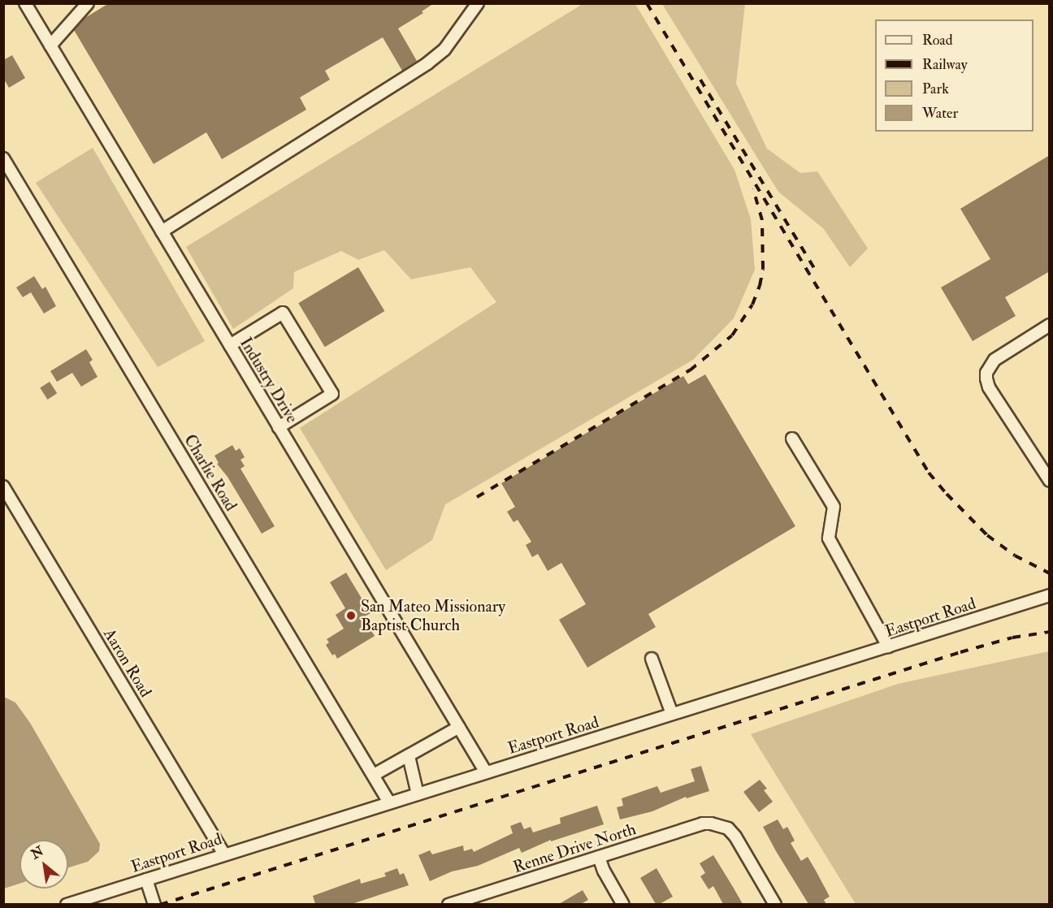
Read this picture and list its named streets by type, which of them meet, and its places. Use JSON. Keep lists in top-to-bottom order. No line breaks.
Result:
{"streets":{"street":["Industry Drive","Charlie Road","Eastport Road","Aaron Road","Renne Drive North"]},"crossings":[["Industry Drive","Eastport Road"],["Charlie Road","Eastport Road"],["Eastport Road","Aaron Road"]],"places":["San Mateo Missionary Baptist Church"],"legend":["Road","Railway","Park","Water"],"north":"top left"}
